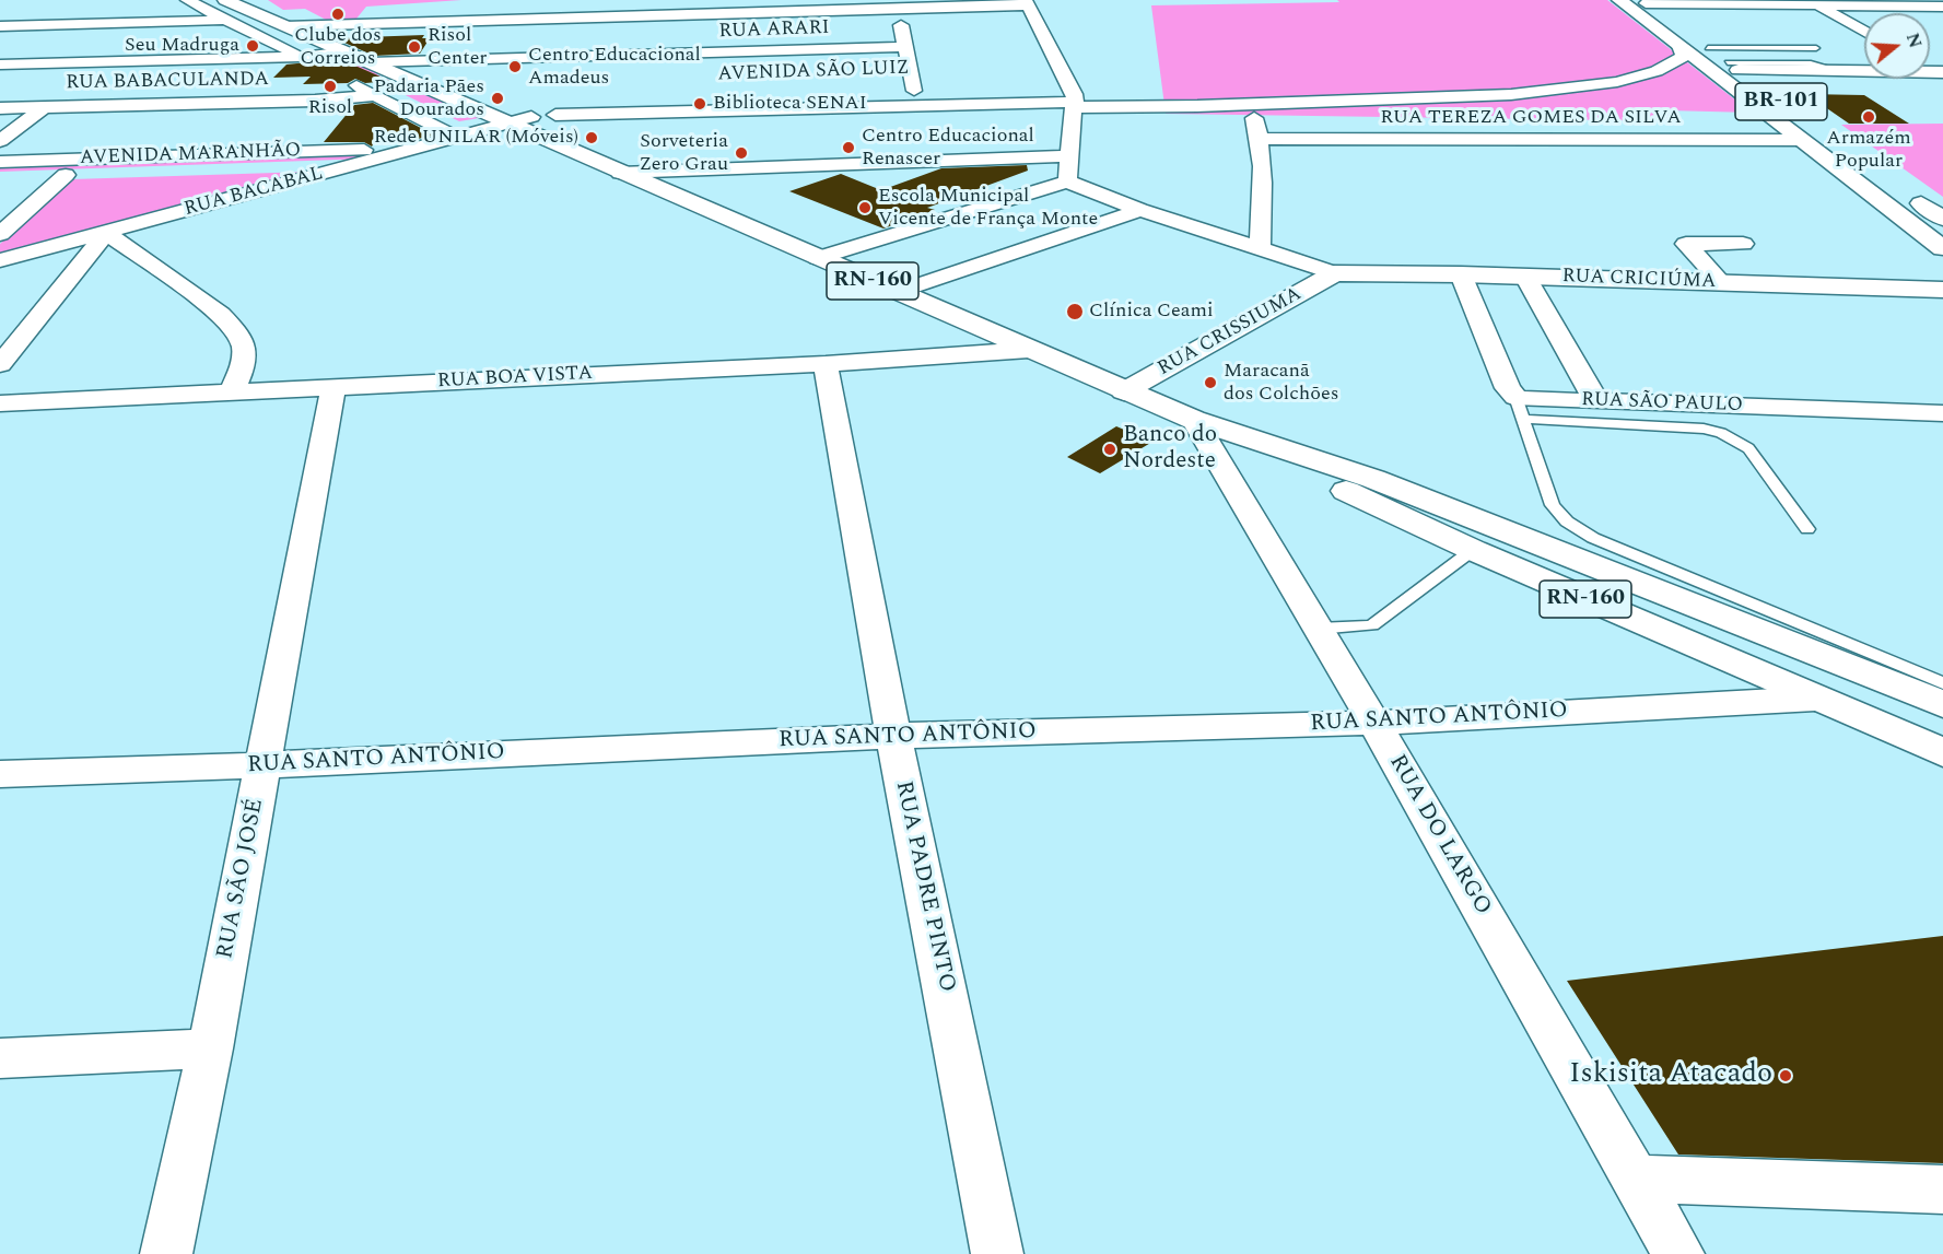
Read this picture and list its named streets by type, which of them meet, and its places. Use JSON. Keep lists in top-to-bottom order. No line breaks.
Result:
{"streets":{"main road":["BR-101","RUA CRICIÚMA","RN-160","RUA CRISSIUMA"],"street":["RUA ARARI","AVENIDA SÃO LUIZ","RUA BABACULANDA","RUA TEREZA GOMES DA SILVA","AVENIDA MARANHÃO","RUA BACABAL","RUA BOA VISTA","RUA SÃO PAULO","RUA SANTO ANTÔNIO","RUA DO LARGO","RUA SÃO JOSÉ","RUA PADRE PINTO"]},"crossings":[["RUA ARARI","RN-160"],["BR-101","RUA TEREZA GOMES DA SILVA"],["AVENIDA MARANHÃO","RUA BACABAL"],["RUA BACABAL","RN-160"],["RUA CRICIÚMA","RUA CRISSIUMA"],["RN-160","RUA CRISSIUMA"],["RN-160","RUA BOA VISTA"],["RN-160","RUA SANTO ANTÔNIO"],["RN-160","RUA DO LARGO"],["RUA BOA VISTA","RUA SÃO JOSÉ"],["RUA BOA VISTA","RUA PADRE PINTO"],["RUA SANTO ANTÔNIO","RUA DO LARGO"],["RUA SANTO ANTÔNIO","RUA SÃO JOSÉ"],["RUA SANTO ANTÔNIO","RUA PADRE PINTO"]],"places":["Clube dos Correios","Seu Madruga","Risol Center","Centro Educacional Amadeus","Risol","Padaria Pães Dourados","Biblioteca SENAI","Armazém Popular","Rede UNILAR (Móveis)","Centro Educacional Renascer","Sorveteria Zero Grau","Escola Municipal Vicente de França Monte","Clínica Ceami","Maracanã dos Colchões","Banco do Nordeste","Iskisita Atacado"],"north":"right"}
